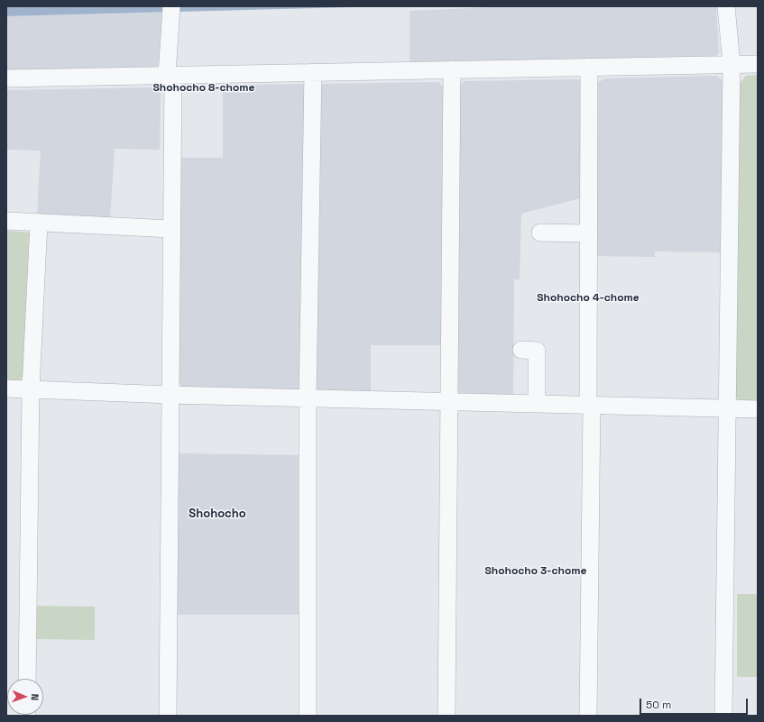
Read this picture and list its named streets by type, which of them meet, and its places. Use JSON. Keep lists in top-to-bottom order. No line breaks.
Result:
{"districts":["Shohocho 8-chome","Shohocho 4-chome","Shohocho","Shohocho 3-chome"],"scale_bar":"50 m","north":"right"}
